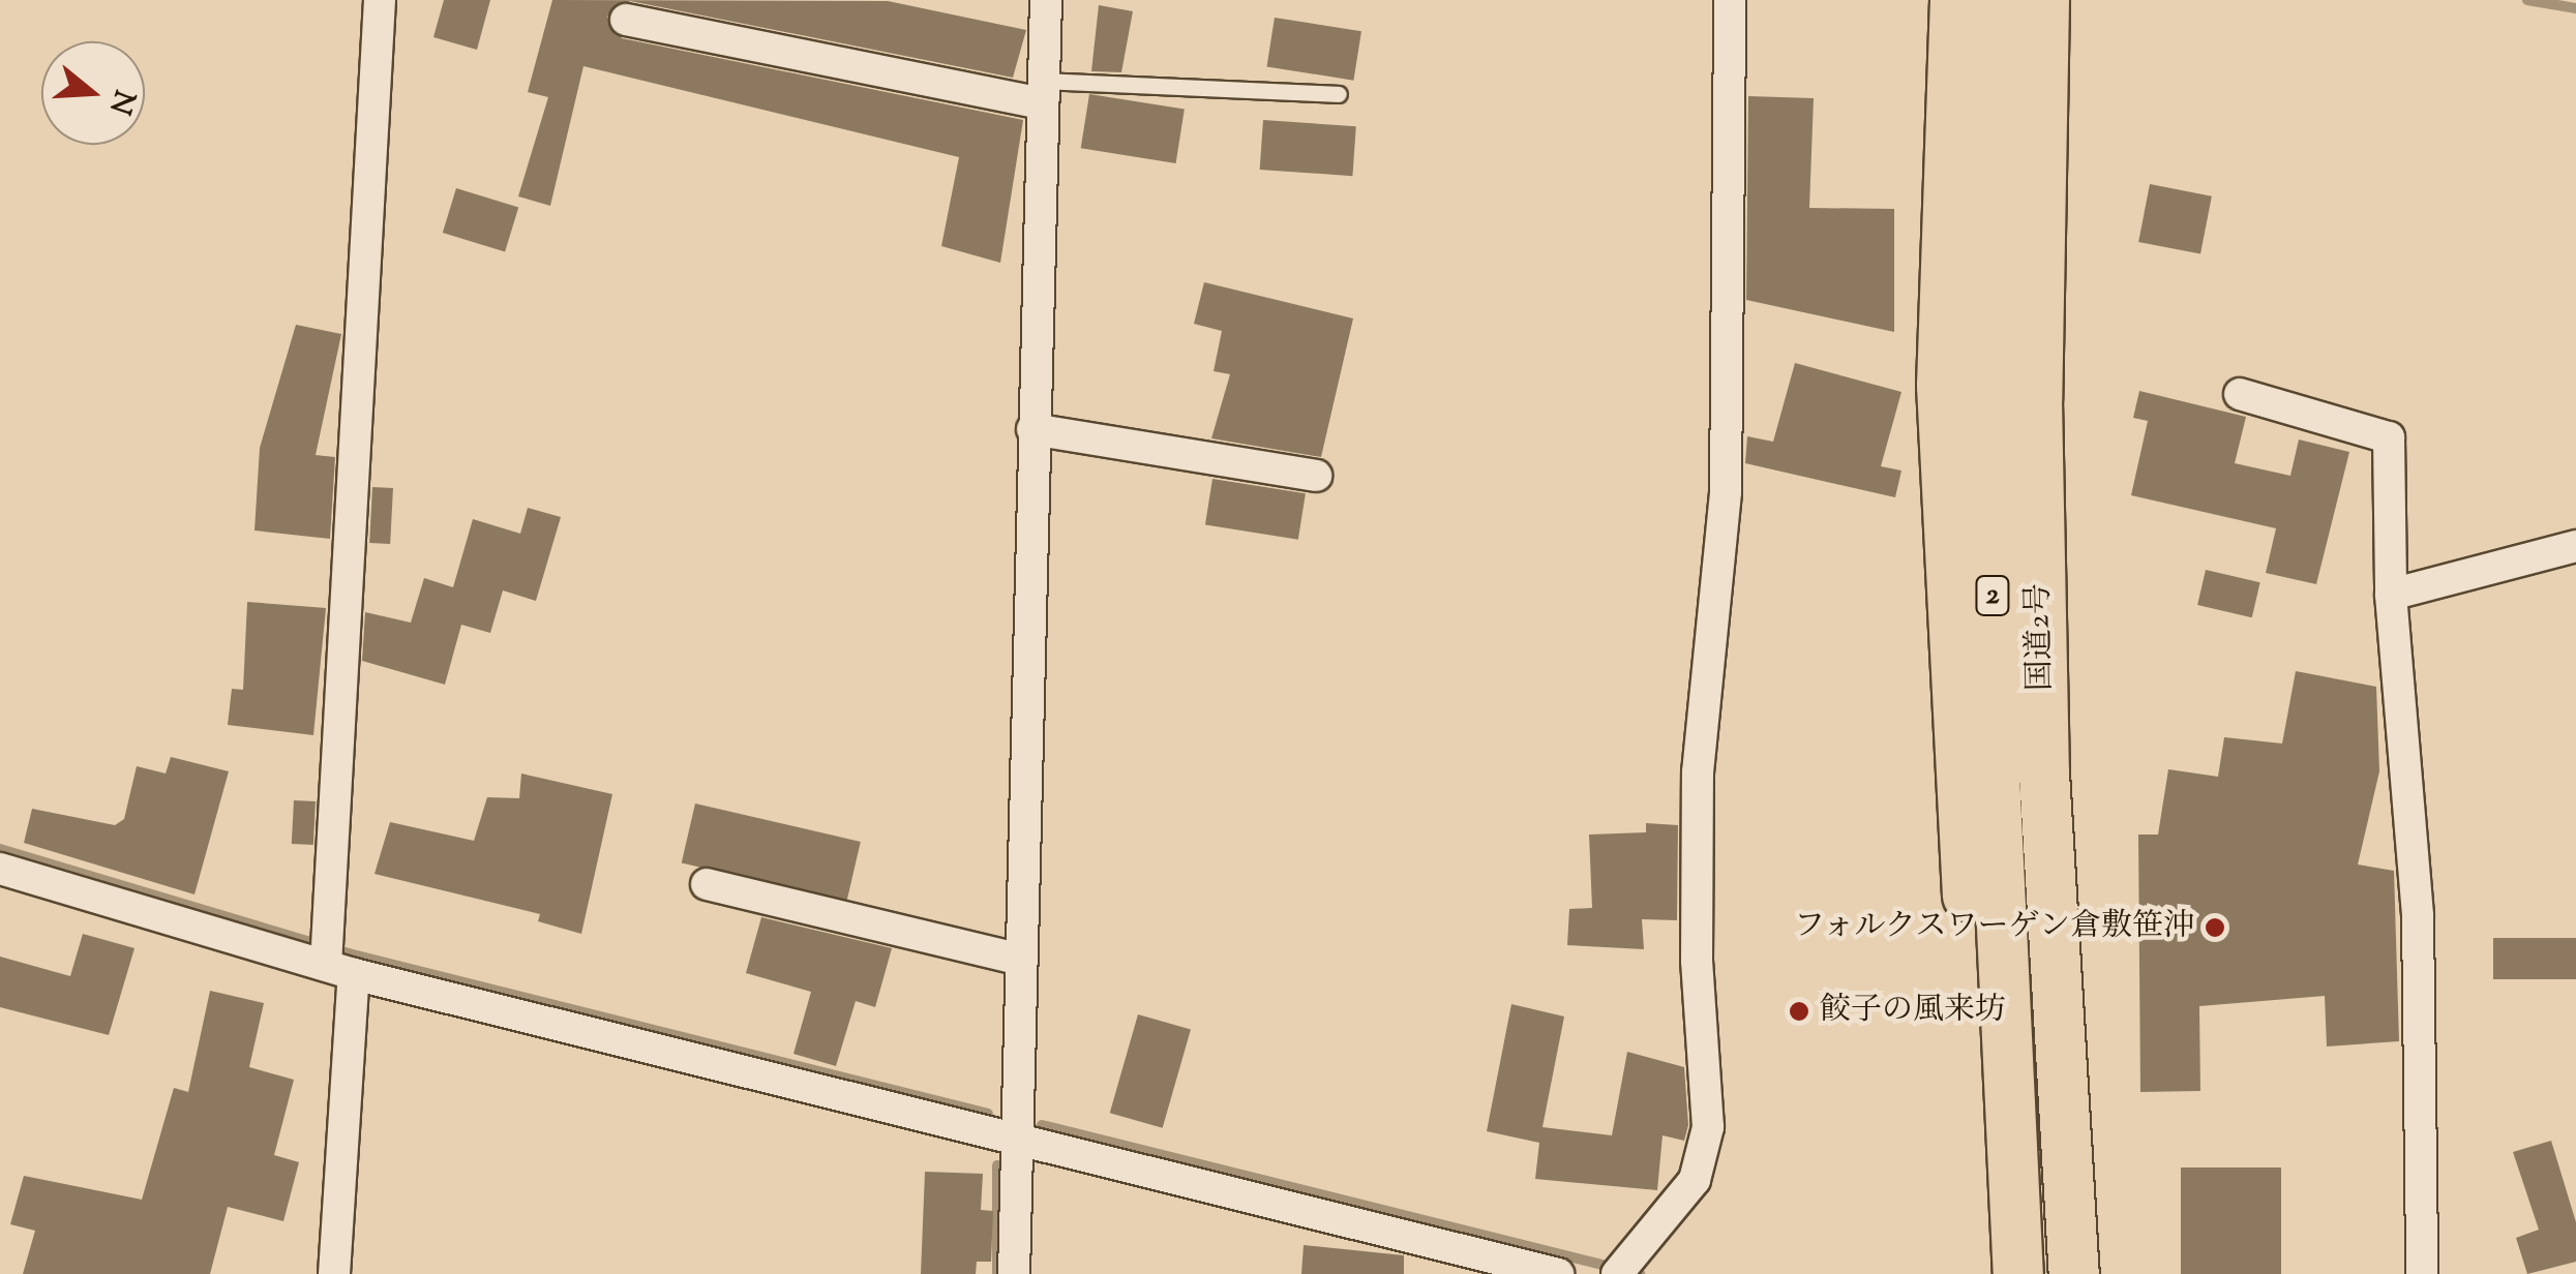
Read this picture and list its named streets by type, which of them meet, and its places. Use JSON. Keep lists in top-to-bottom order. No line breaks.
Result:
{"streets":{"highway":["2","国道2号"]},"places":["フォルクスワーゲン倉敷笹沖","餃子の風来坊"],"north":"right"}
